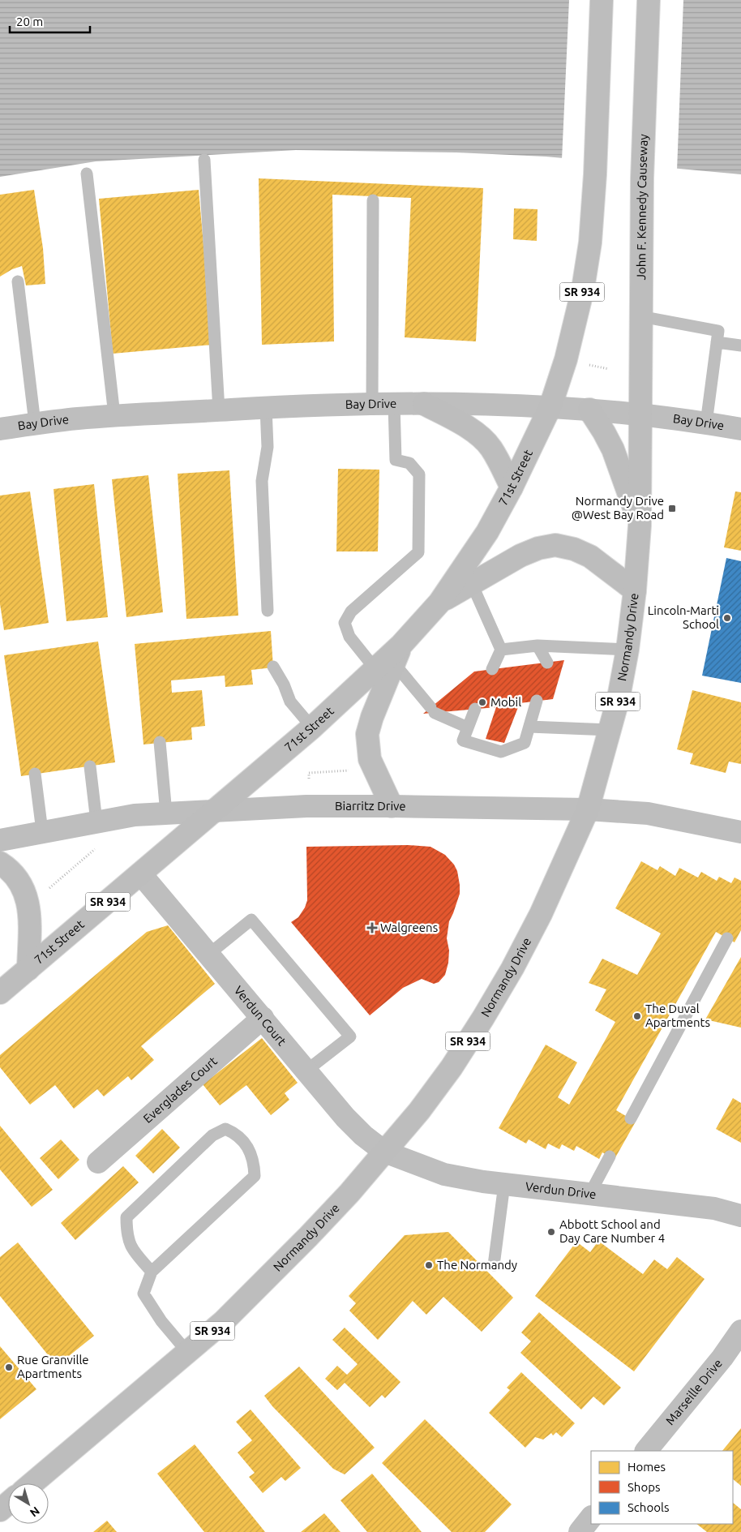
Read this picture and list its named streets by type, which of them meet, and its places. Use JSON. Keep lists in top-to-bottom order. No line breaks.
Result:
{"streets":{"main road":["John F. Kennedy Causeway","SR 934","71st Street","Normandy Drive"],"street":["Bay Drive","Biarritz Drive","Verdun Court","Everglades Court","Verdun Drive","Marseille Drive"]},"crossings":[["John F. Kennedy Causeway","Bay Drive"],["John F. Kennedy Causeway","Normandy Drive"],["SR 934","Bay Drive"],["SR 934","71st Street"],["Bay Drive","71st Street"],["Bay Drive","Normandy Drive"],["71st Street","Biarritz Drive"],["71st Street","Verdun Court"],["Normandy Drive","Biarritz Drive"],["Normandy Drive","Verdun Court"],["Normandy Drive","Verdun Drive"],["Verdun Court","Everglades Court"],["Verdun Court","Verdun Drive"]],"places":{"transit":["Normandy Drive @West Bay Road"],"other":["Lincoln-Marti School","Mobil","The Duval Apartments","Abbott School and Day Care Number 4","The Normandy","Rue Granville Apartments"],"health":["Walgreens"]},"legend":["Homes","Shops","Schools"],"scale_bar":"20 m","north":"bottom right"}
